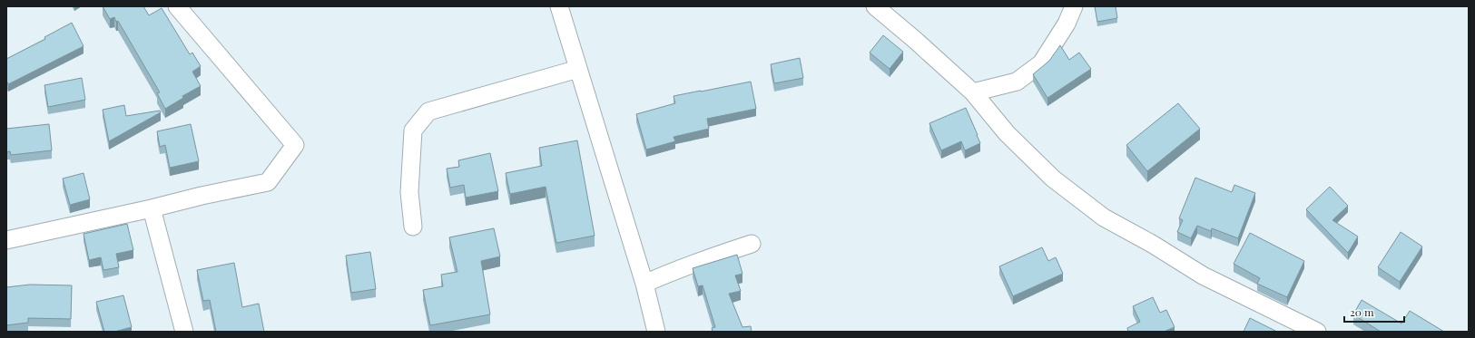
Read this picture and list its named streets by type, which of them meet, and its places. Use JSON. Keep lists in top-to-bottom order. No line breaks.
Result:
{"scale_bar":"20 m"}
